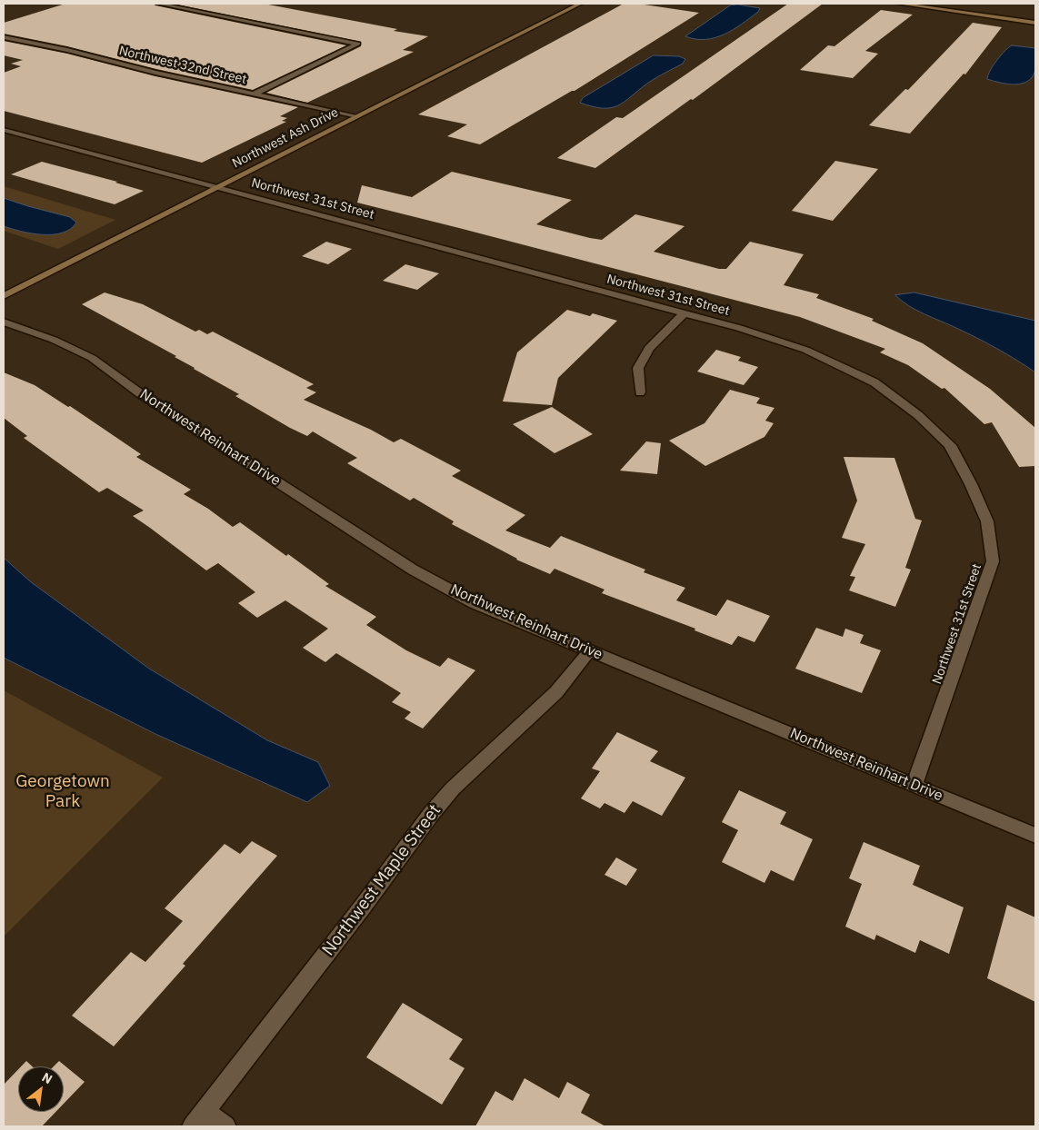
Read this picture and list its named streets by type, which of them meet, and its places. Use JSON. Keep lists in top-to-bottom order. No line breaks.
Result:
{"streets":{"street":["Northwest 32nd Street","Northwest Ash Drive","Northwest 31st Street","Northwest Reinhart Drive","Northwest Maple Street"]},"crossings":[["Northwest 32nd Street","Northwest Ash Drive"],["Northwest Ash Drive","Northwest 31st Street"],["Northwest 31st Street","Northwest Reinhart Drive"],["Northwest Reinhart Drive","Northwest Maple Street"]],"parks":["Georgetown Park"],"north":"top right"}
